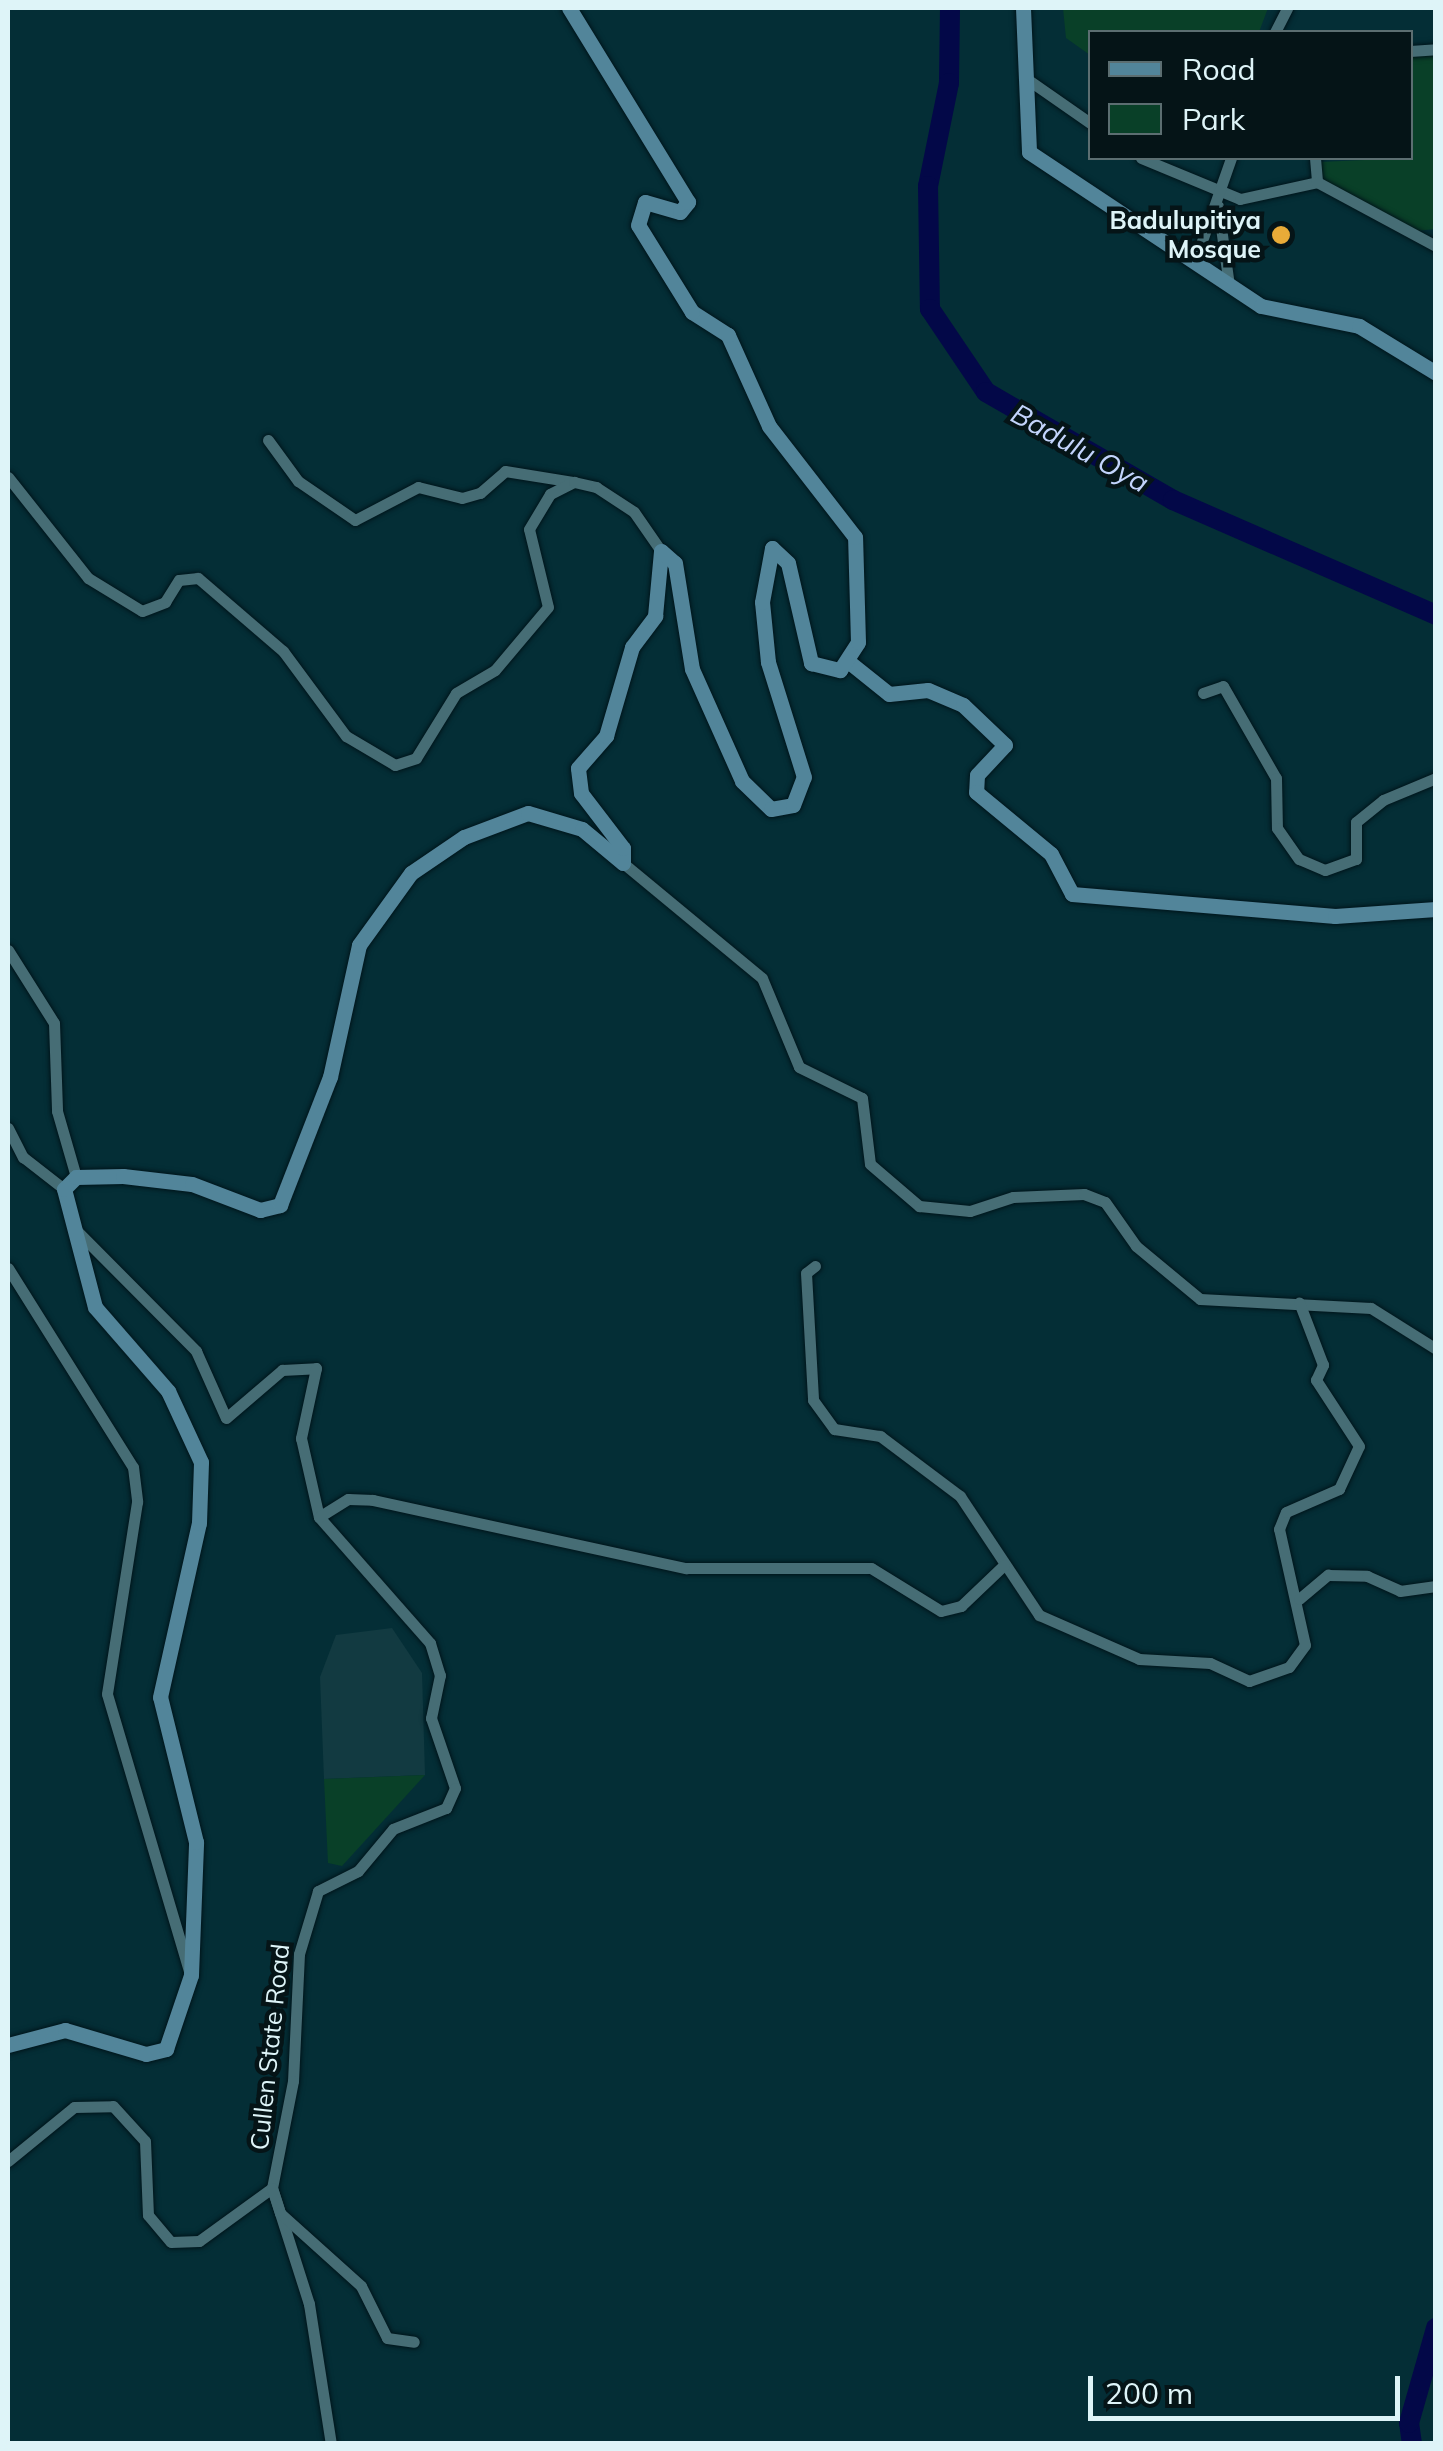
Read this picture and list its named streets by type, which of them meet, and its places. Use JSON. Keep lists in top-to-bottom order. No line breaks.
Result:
{"streets":{"street":["Cullen State Road"]},"water":["Badulu Oya"],"places":["Badulupitiya Mosque"],"legend":["Road","Park"],"scale_bar":"200 m"}
